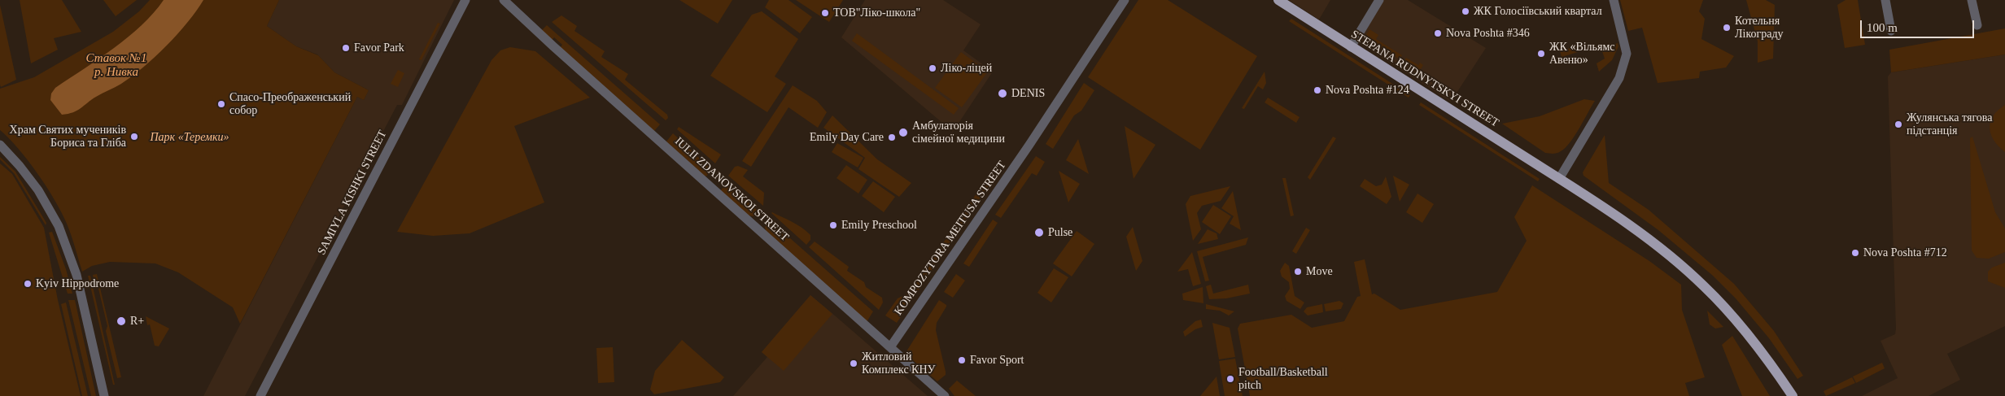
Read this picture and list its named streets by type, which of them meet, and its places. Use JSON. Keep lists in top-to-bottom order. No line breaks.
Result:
{"streets":{"main road":["STEPANA RUDNYTSKYI STREET"],"street":["IULII ZDANOVSKOI STREET","SAMIYLA KISHKI STREET","KOMPOZYTORA MEITUSA STREET"]},"crossings":[["IULII ZDANOVSKOI STREET","KOMPOZYTORA MEITUSA STREET"]],"water":["Ставок №1 р. Нивка"],"parks":["Парк «Теремки»"],"places":["ЖК Голосіївський квартал","ТОВ\"Ліко-школа\"","Котельня Лікограду","Nova Poshta #346","Favor Park","ЖК «Вільямс Авеню»","Ліко-ліцей","Nova Poshta #124","DENIS","Спасо-Преображенський собор","Жулянська тягова підстанція","Амбулаторія сімейної медицини","Храм Святих мучеників Бориса та Гліба","Emily Day Care","Emily Preschool","Pulse","Nova Poshta #712","Move","Kyiv Hippodrome","R+","Favor Sport","Житловий Комплекс КНУ","Football/Basketball pitch"],"scale_bar":"100 m"}
